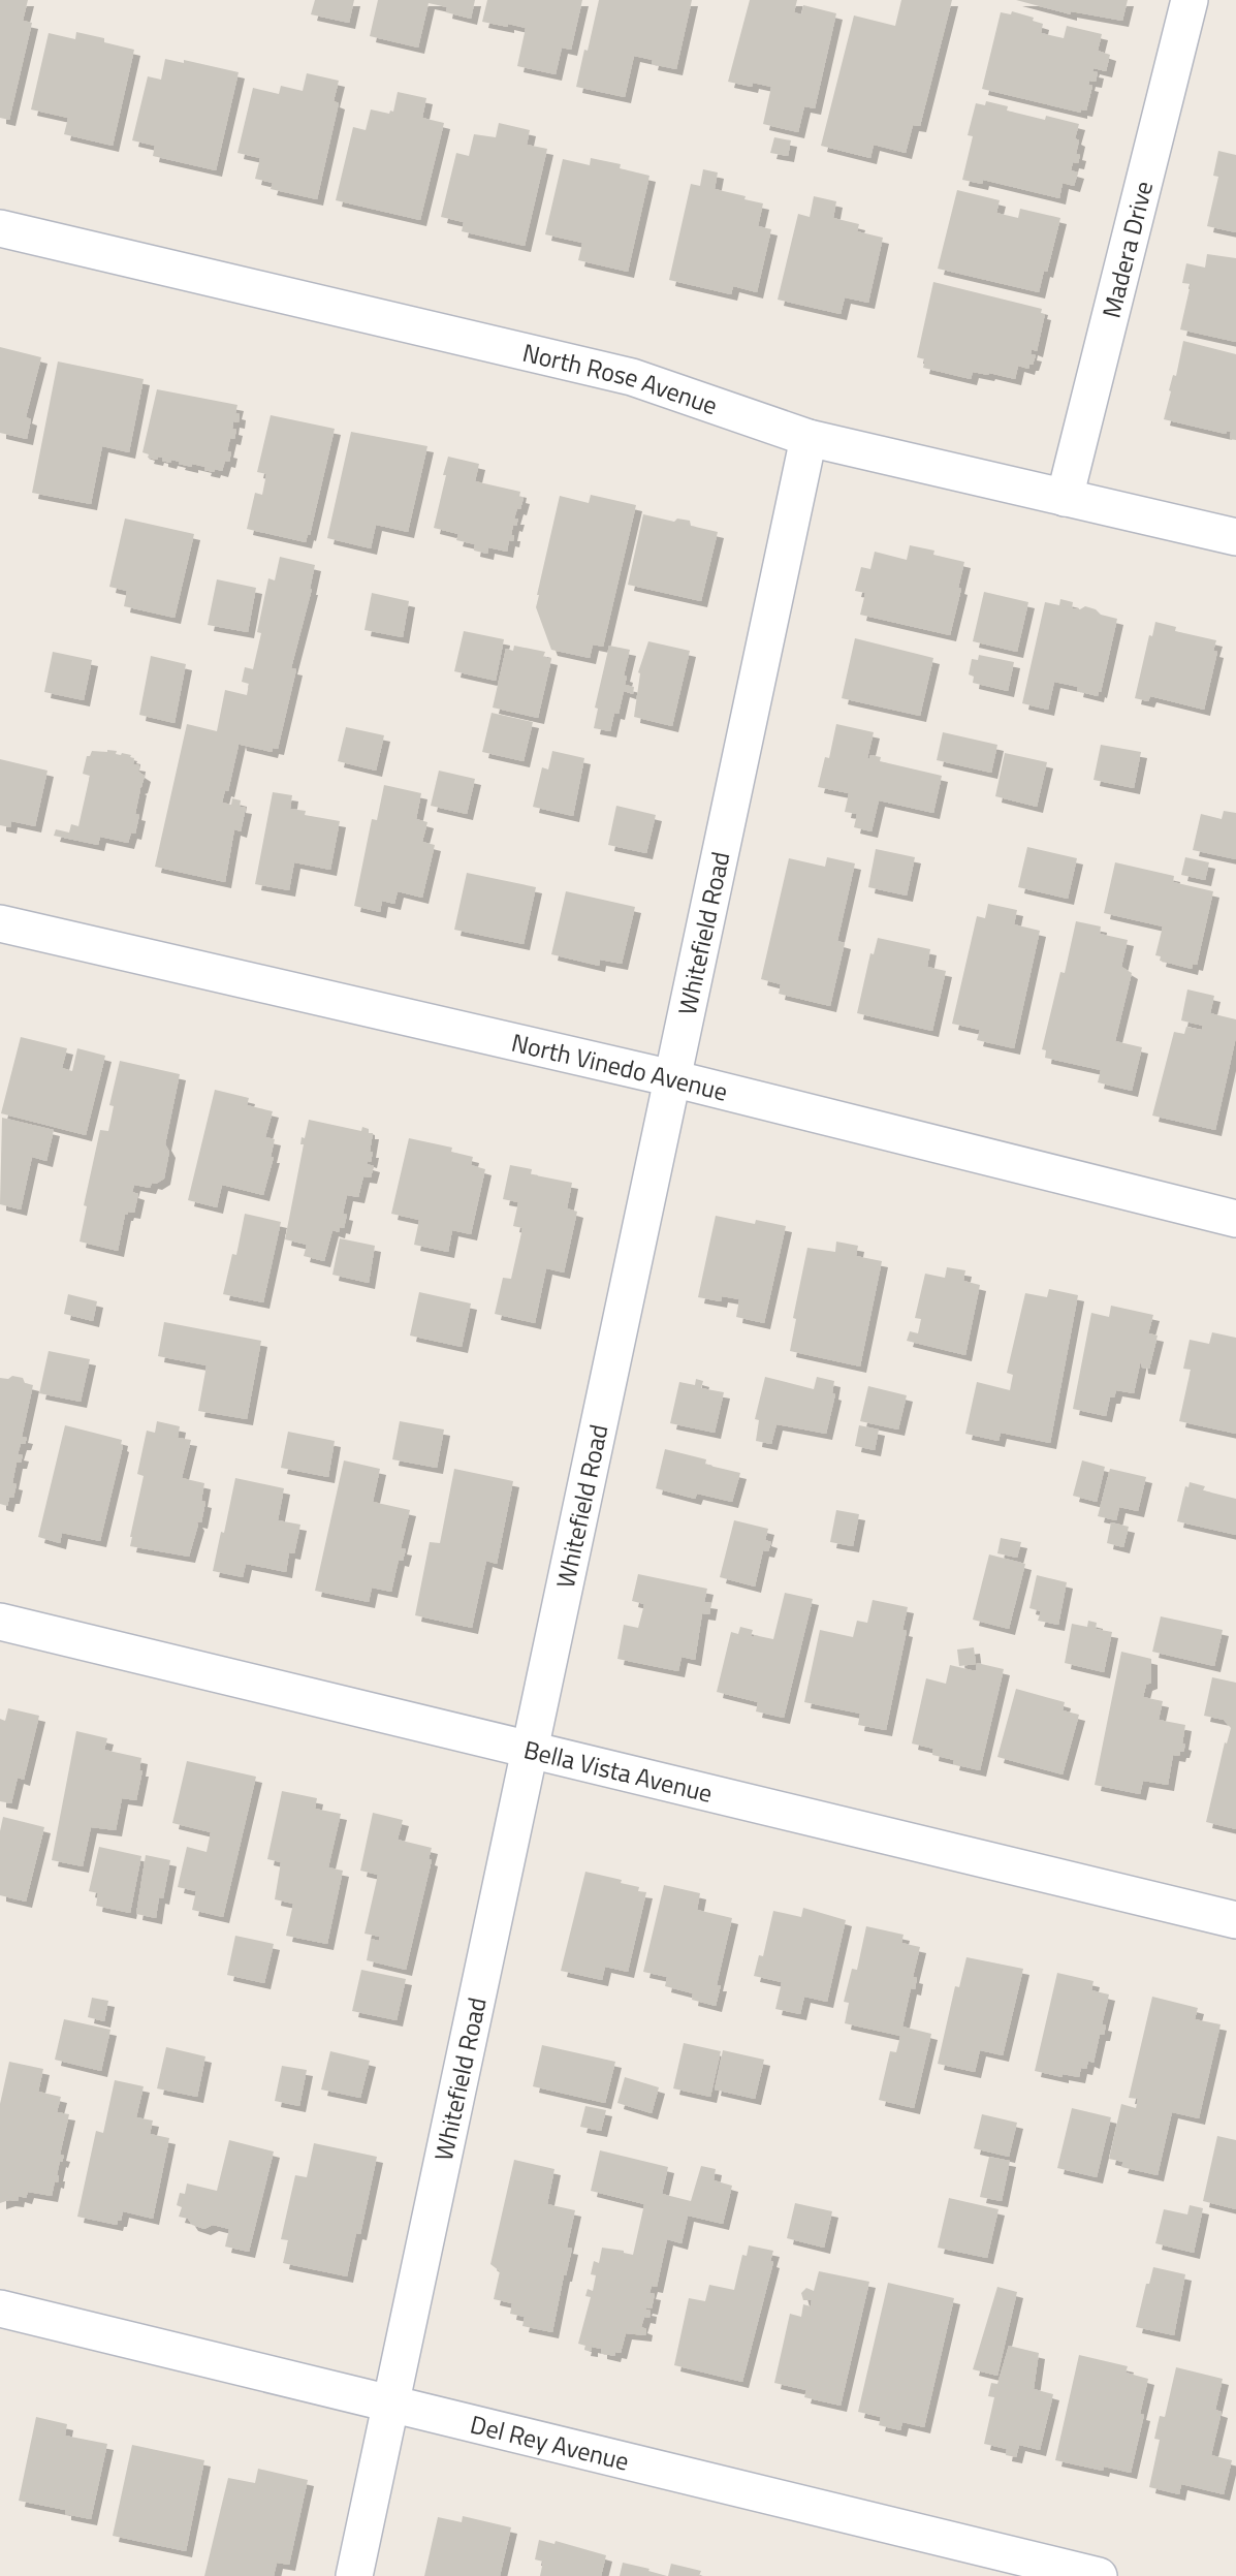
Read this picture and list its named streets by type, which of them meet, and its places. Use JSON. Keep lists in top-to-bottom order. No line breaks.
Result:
{"streets":{"street":["Madera Drive","North Rose Avenue","Whitefield Road","North Vinedo Avenue","Bella Vista Avenue","Del Rey Avenue"]},"crossings":[["Madera Drive","North Rose Avenue"],["North Rose Avenue","Whitefield Road"],["Whitefield Road","North Vinedo Avenue"],["Whitefield Road","Bella Vista Avenue"],["Whitefield Road","Del Rey Avenue"]]}
